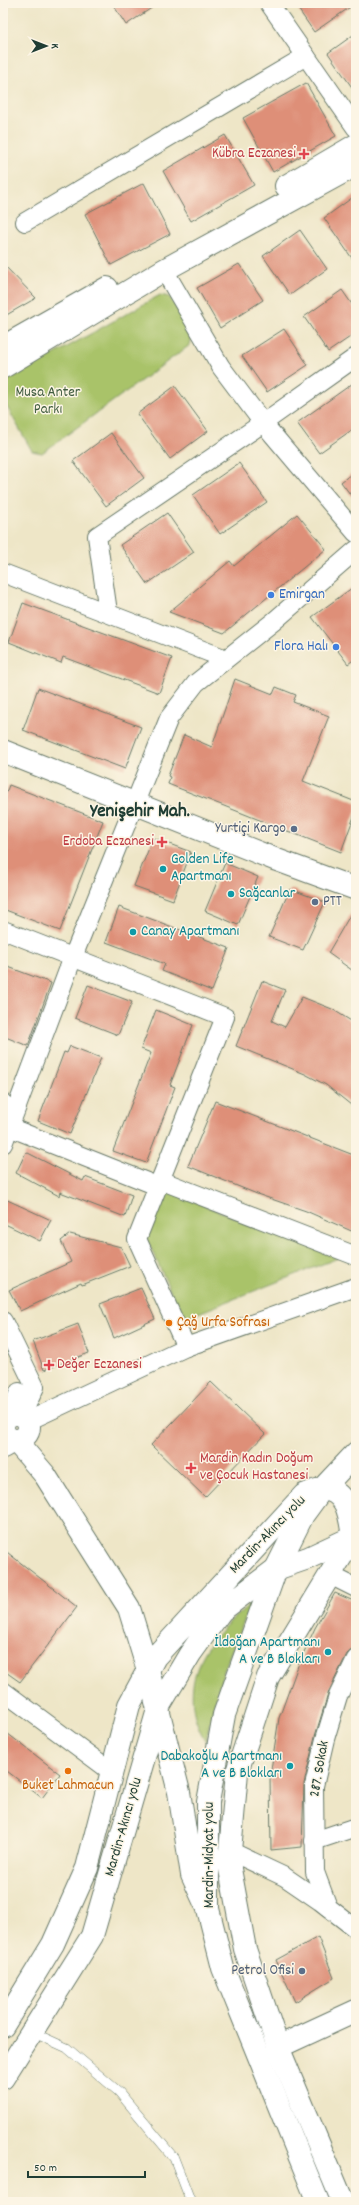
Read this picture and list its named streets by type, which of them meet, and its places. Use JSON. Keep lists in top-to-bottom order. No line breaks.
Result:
{"streets":{"main road":["Mardin-Akıncı yolu","Mardin-Midyat yolu"],"street":["287. Sokak"]},"crossings":[["Mardin-Akıncı yolu","Mardin-Midyat yolu"]],"districts":["Yenişehir Mah."],"parks":["Musa Anter Parkı"],"places":{"health":["Kübra Eczanesi","Erdoba Eczanesi","Değer Eczanesi","Mardin Kadın Doğum ve Çocuk Hastanesi"],"other":["Emirgan","Flora Halı","Yurtiçi Kargo","Golden Life Apartmanı","Sağcanlar","PTT","Canay Apartmanı","Çağ Urfa Sofrası","İldoğan Apartmanı A ve B Blokları","Dabakoğlu Apartmanı A ve B Blokları","Buket Lahmacun","Petrol Ofisi"]},"scale_bar":"50 m","north":"right"}
